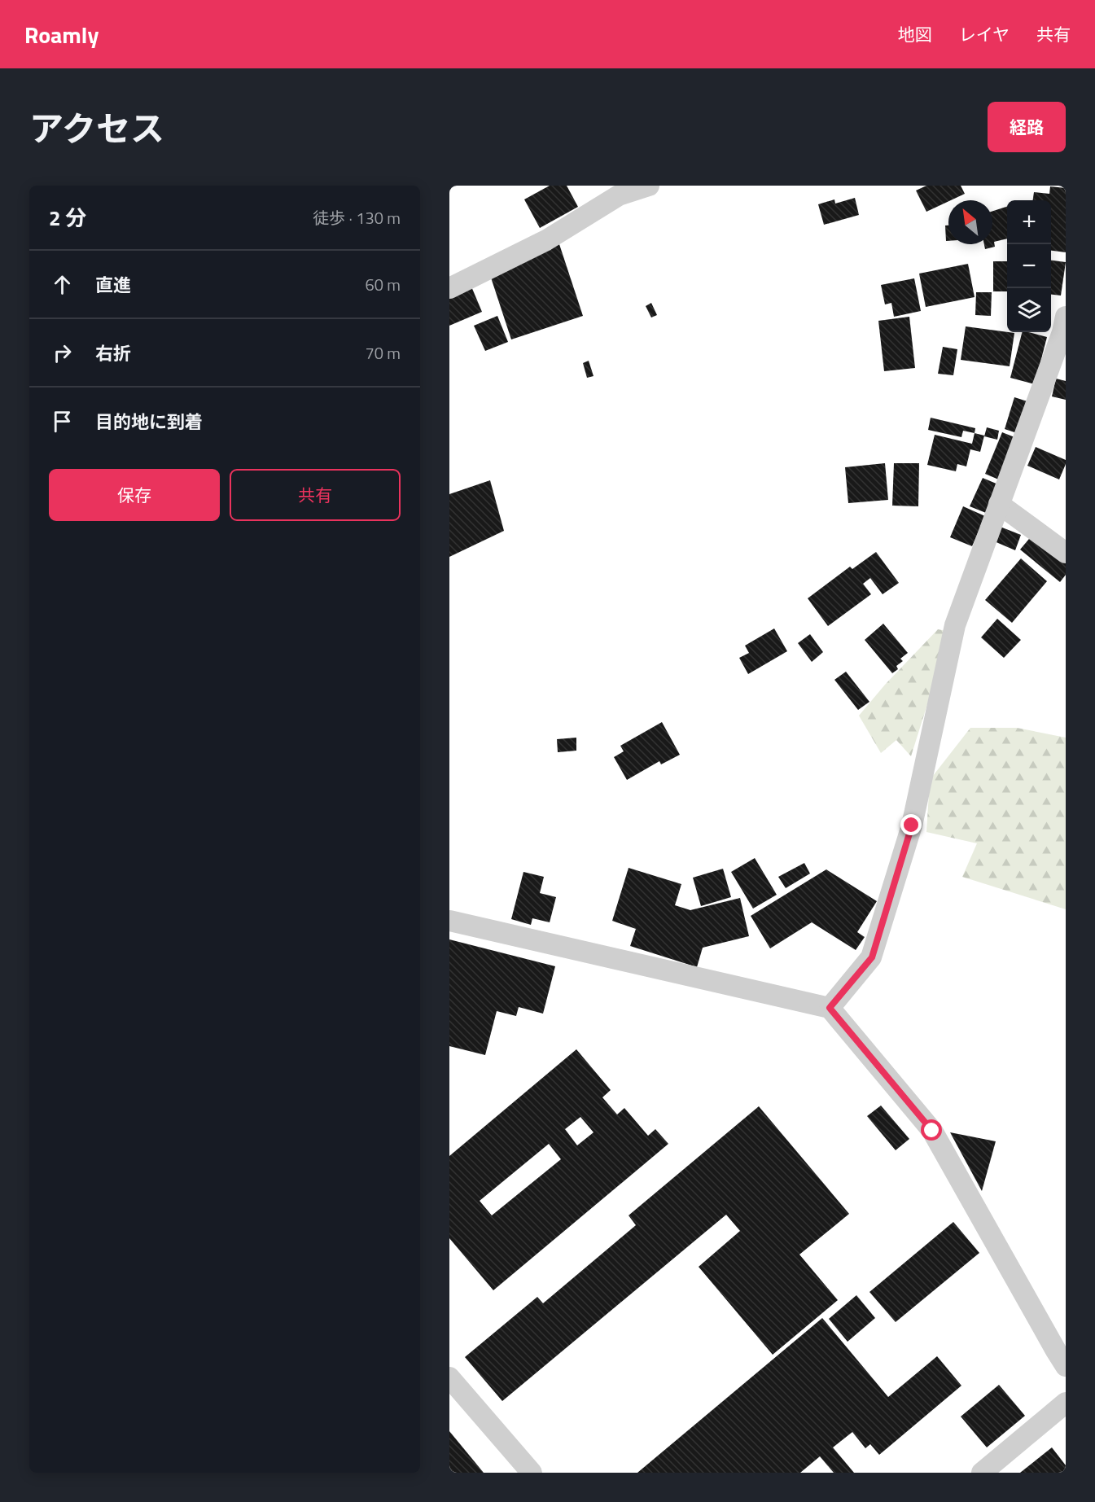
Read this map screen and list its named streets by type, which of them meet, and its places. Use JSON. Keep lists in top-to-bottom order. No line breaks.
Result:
{"north":"top left","page":{"header":"Roamly","nav":["地図","レイヤ","共有"],"title":"アクセス","buttons":["経路",["保存","共有"]],"heading":["2 分","徒歩 · 130 m"],"map_buttons":["+","−"],"list":[["直進","60 m"],["右折","70 m"],"目的地に到着"]}}
